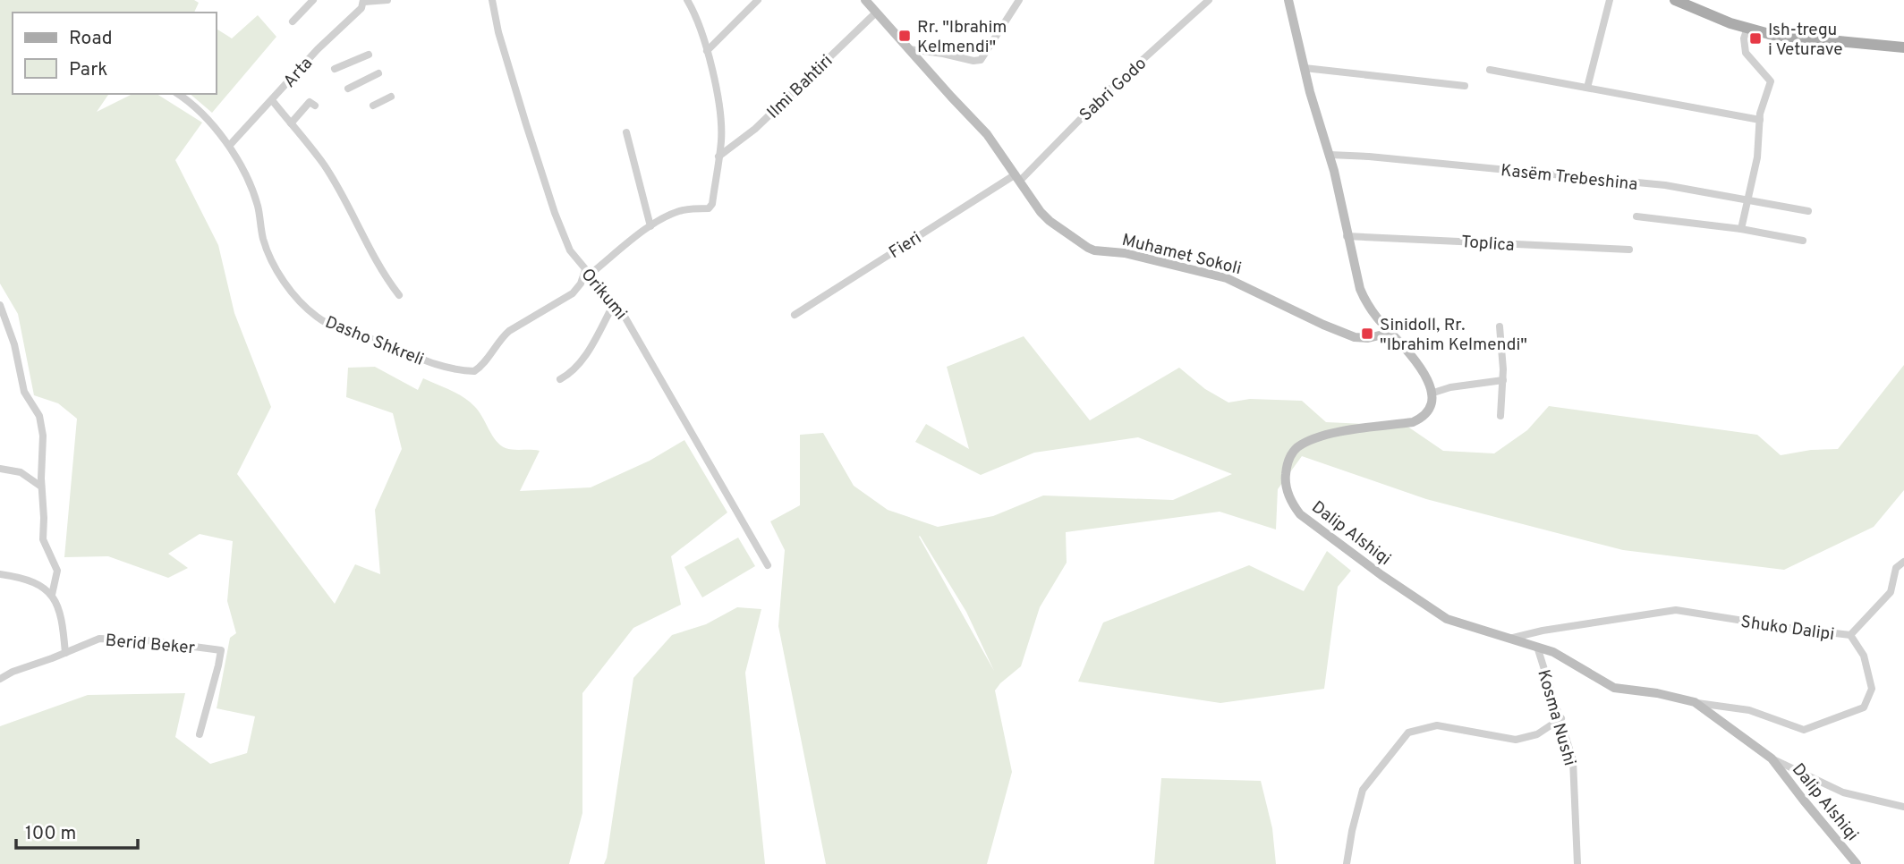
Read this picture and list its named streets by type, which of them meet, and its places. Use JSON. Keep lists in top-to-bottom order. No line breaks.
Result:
{"streets":{"street":["Arta","Ilmi Bahtiri","Sabri Godo","Kasëm Trebeshina","Toplica","Fieri","Muhamet Sokoli","Orikumi","Dasho Shkreli","Dalip Alshiqi","Shuko Dalipi","Berid Beker","Kosma Nushi"]},"crossings":[["Arta","Dasho Shkreli"],["Ilmi Bahtiri","Muhamet Sokoli"],["Sabri Godo","Fieri"],["Sabri Godo","Muhamet Sokoli"],["Fieri","Muhamet Sokoli"],["Orikumi","Dasho Shkreli"],["Dalip Alshiqi","Shuko Dalipi"],["Dalip Alshiqi","Kosma Nushi"]],"places":{"transit":["Rr. \"Ibrahim Kelmendi\"","Ish-tregu i Veturave","Sinidoll, Rr. \"Ibrahim Kelmendi\""]},"legend":["Road","Park"],"scale_bar":"100 m"}
